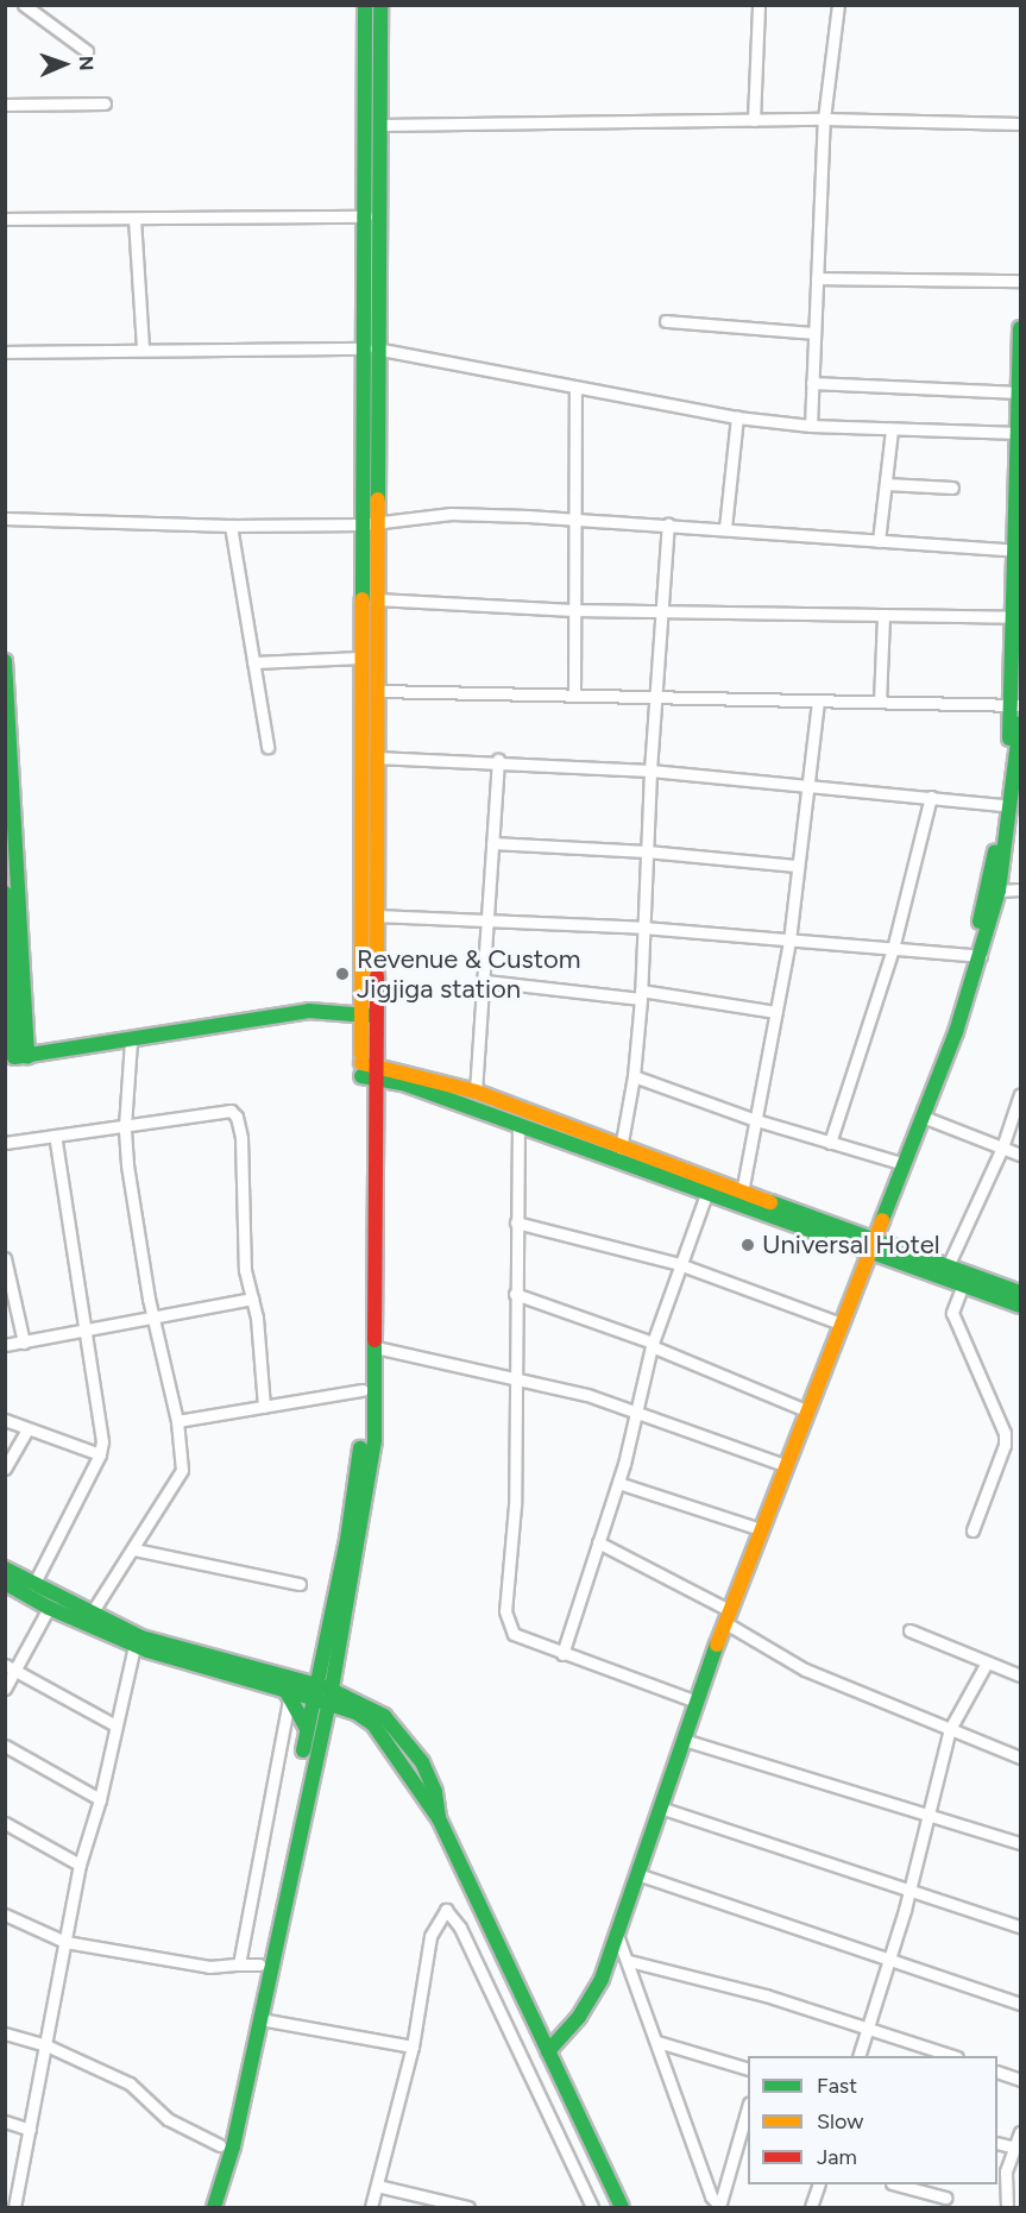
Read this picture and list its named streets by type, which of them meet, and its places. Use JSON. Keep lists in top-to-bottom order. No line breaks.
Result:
{"places":["Revenue & Custom Jigjiga station","Universal Hotel"],"legend":["Fast","Slow","Jam"],"north":"right"}
